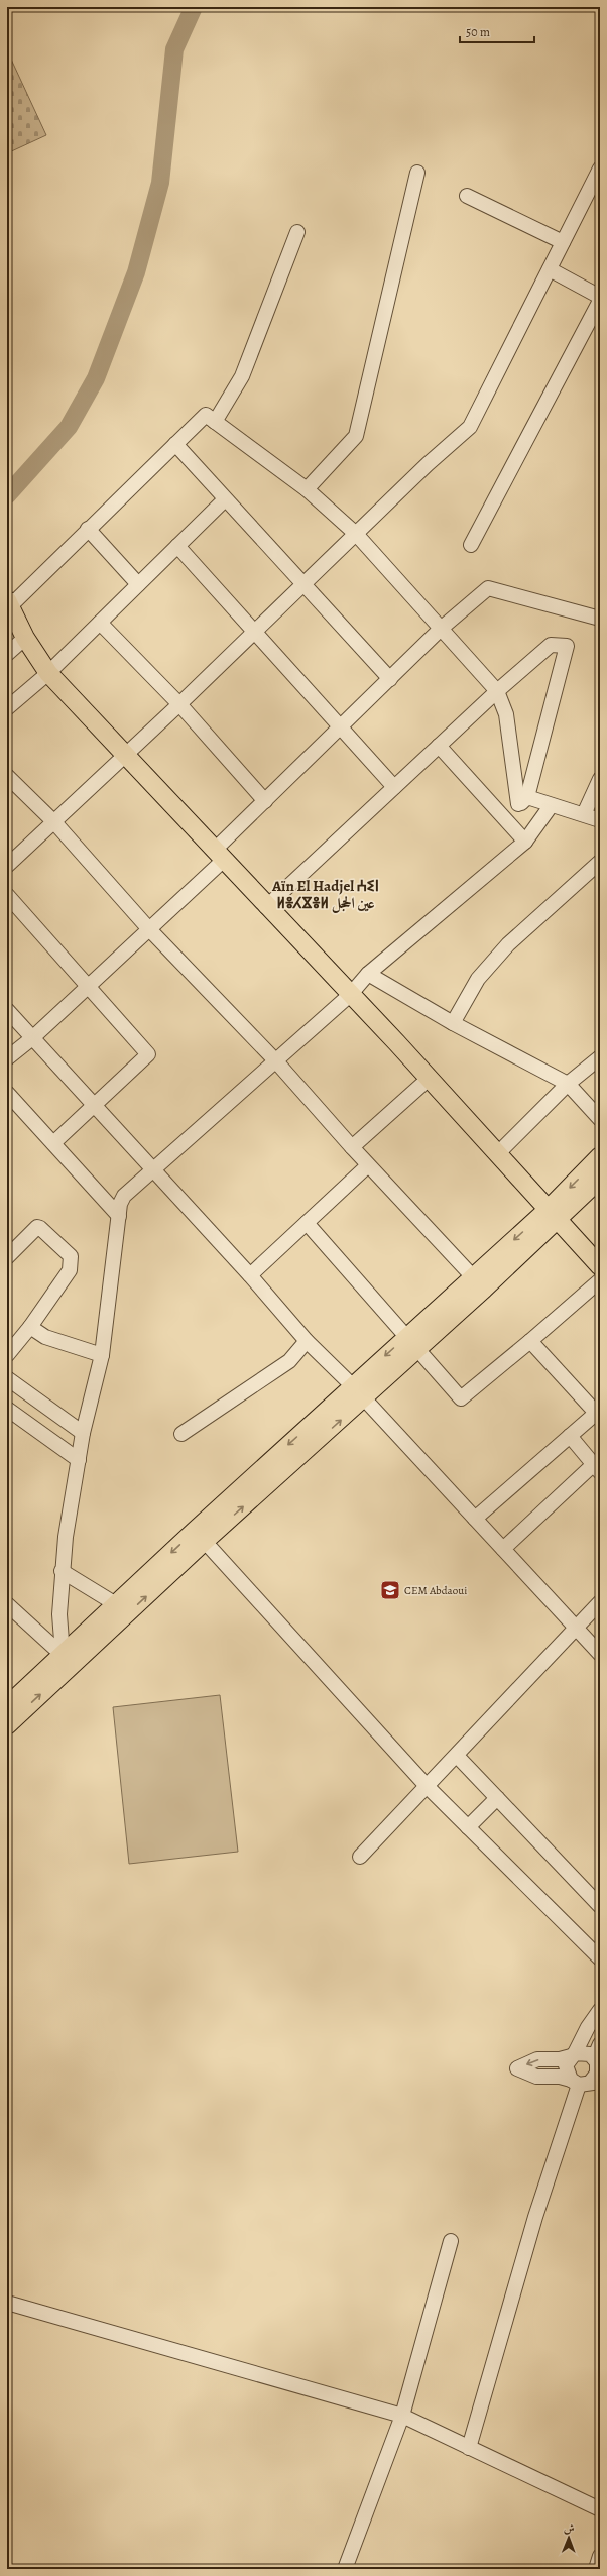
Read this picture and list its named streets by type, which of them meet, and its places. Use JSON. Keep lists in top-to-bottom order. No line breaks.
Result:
{"districts":["Aïn El Hadjel ⵄⵉⵏ ⵍⴻⵃⴵⴻⵍ عين الحجل"],"places":{"school or university":["CEM Abdaoui"]},"scale_bar":"50 m","north":"top"}
